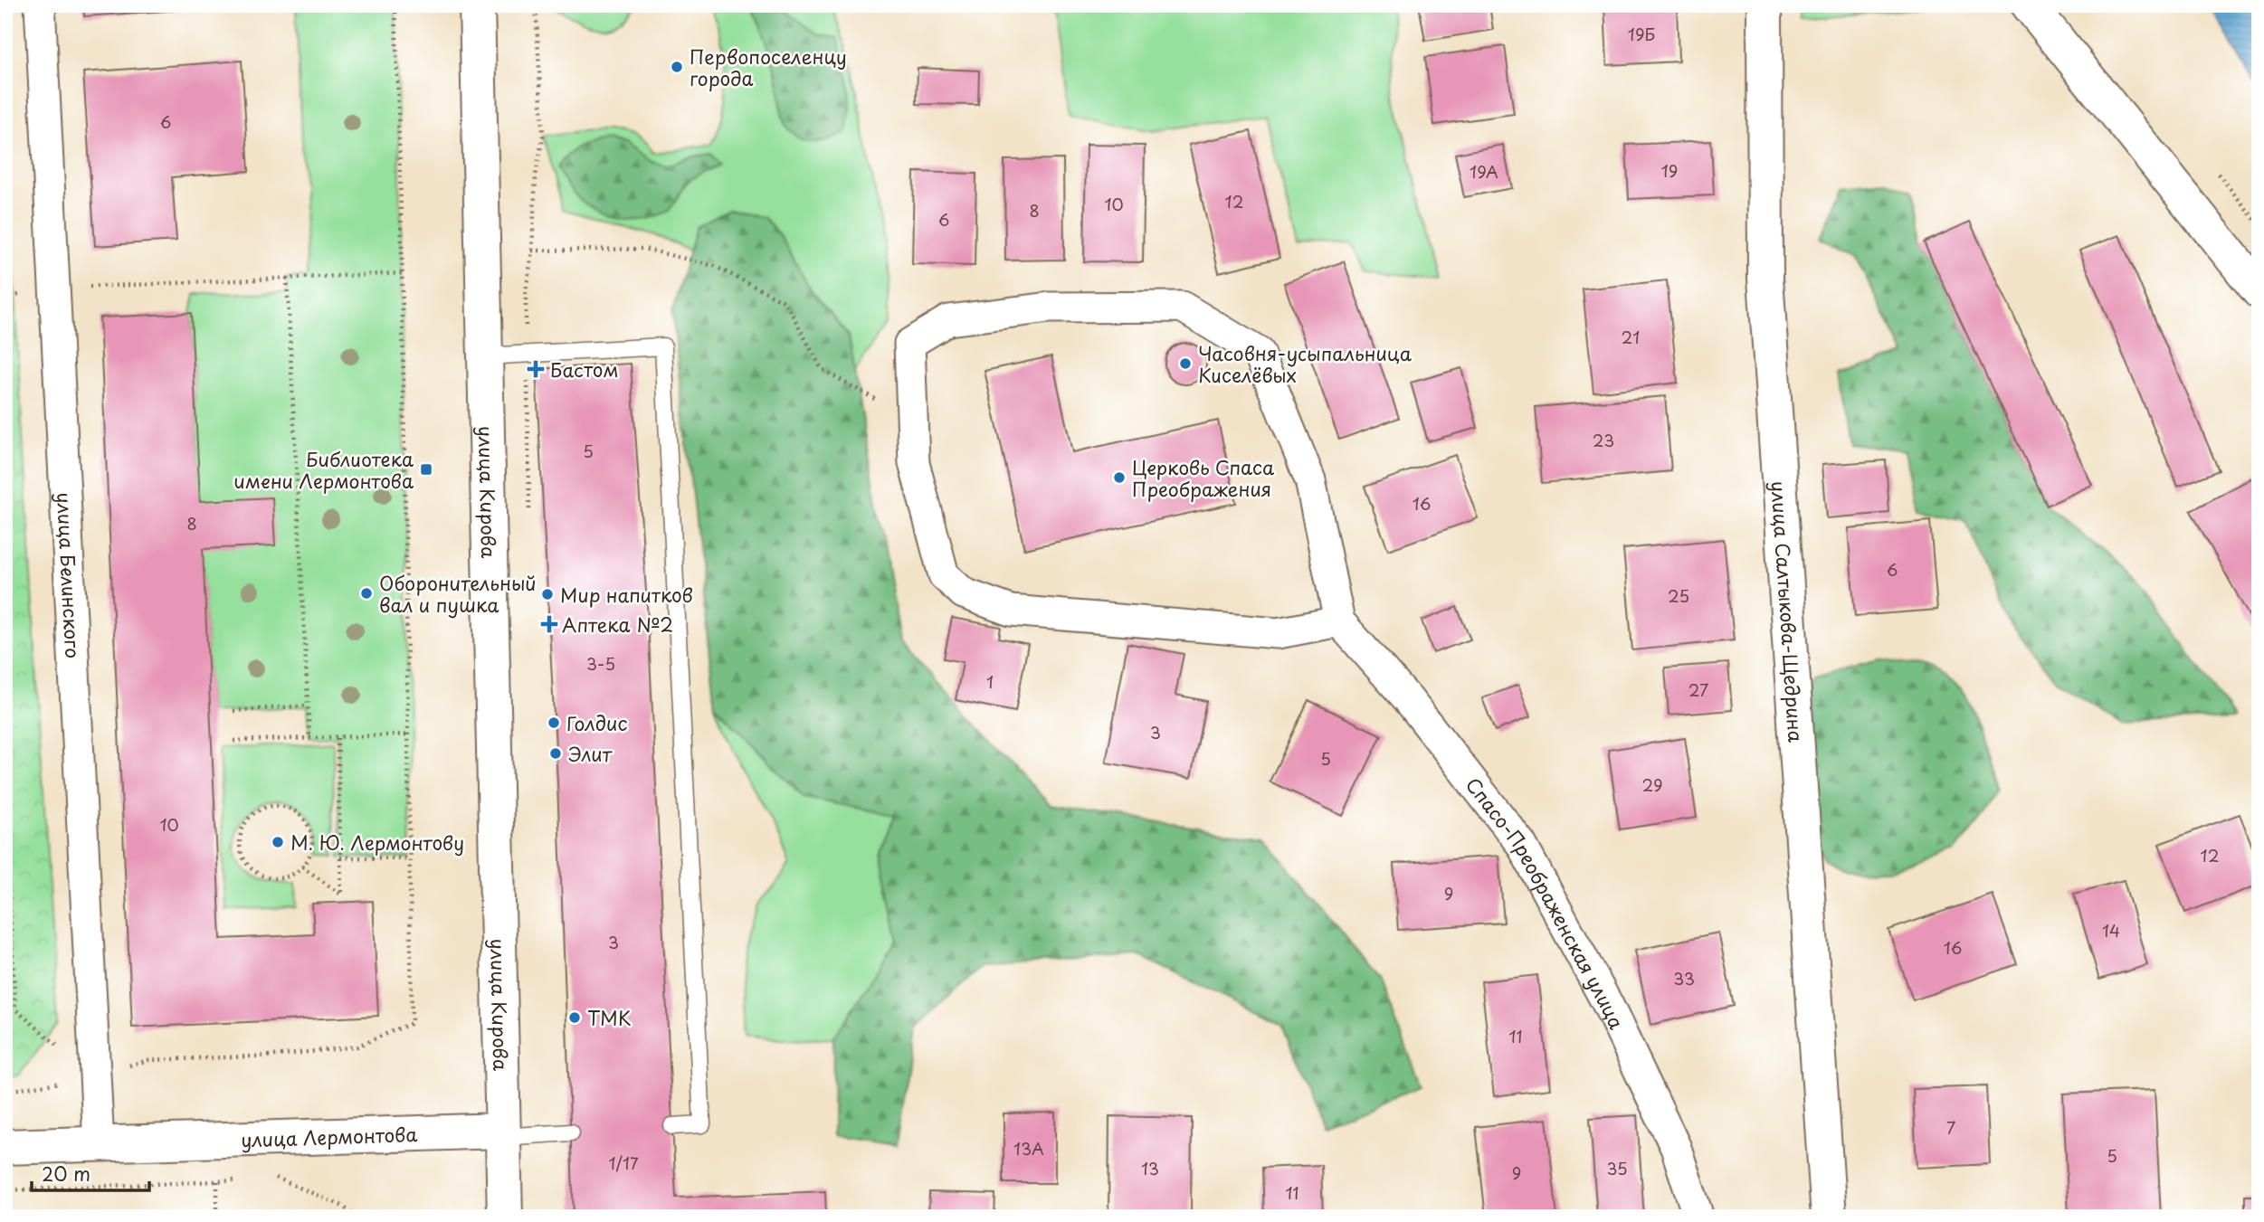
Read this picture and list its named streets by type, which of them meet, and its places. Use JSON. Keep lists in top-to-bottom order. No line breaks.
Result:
{"streets":{"main road":["улица Кирова","улица Салтыкова-Щедрина","улица Лермонтова"],"street":["улица Белинского","Спасо-Преображенская улица"]},"crossings":[["улица Кирова","улица Лермонтова"],["улица Белинского","улица Лермонтова"]],"places":{"other":["Первопоселенцу города","Часовня-усыпальница Киселёвых","Церковь Спаса Преображения","Оборонительный вал и пушка","Мир напитков","Голдис","Элит","М. Ю. Лермонтову","ТМК"],"health":["Бастом","Аптека №2"],"transit":["Библиотека имени Лермонтова"]},"house_numbers":["19Б","6","19","19А","12","10","8","6","21","23","5","16","8","6","25","3-5","1","27","3","5","29","10","12","9","14","3","16","33","11","7","13А","5","1/17","13","35","9","11"],"scale_bar":"20 m"}
